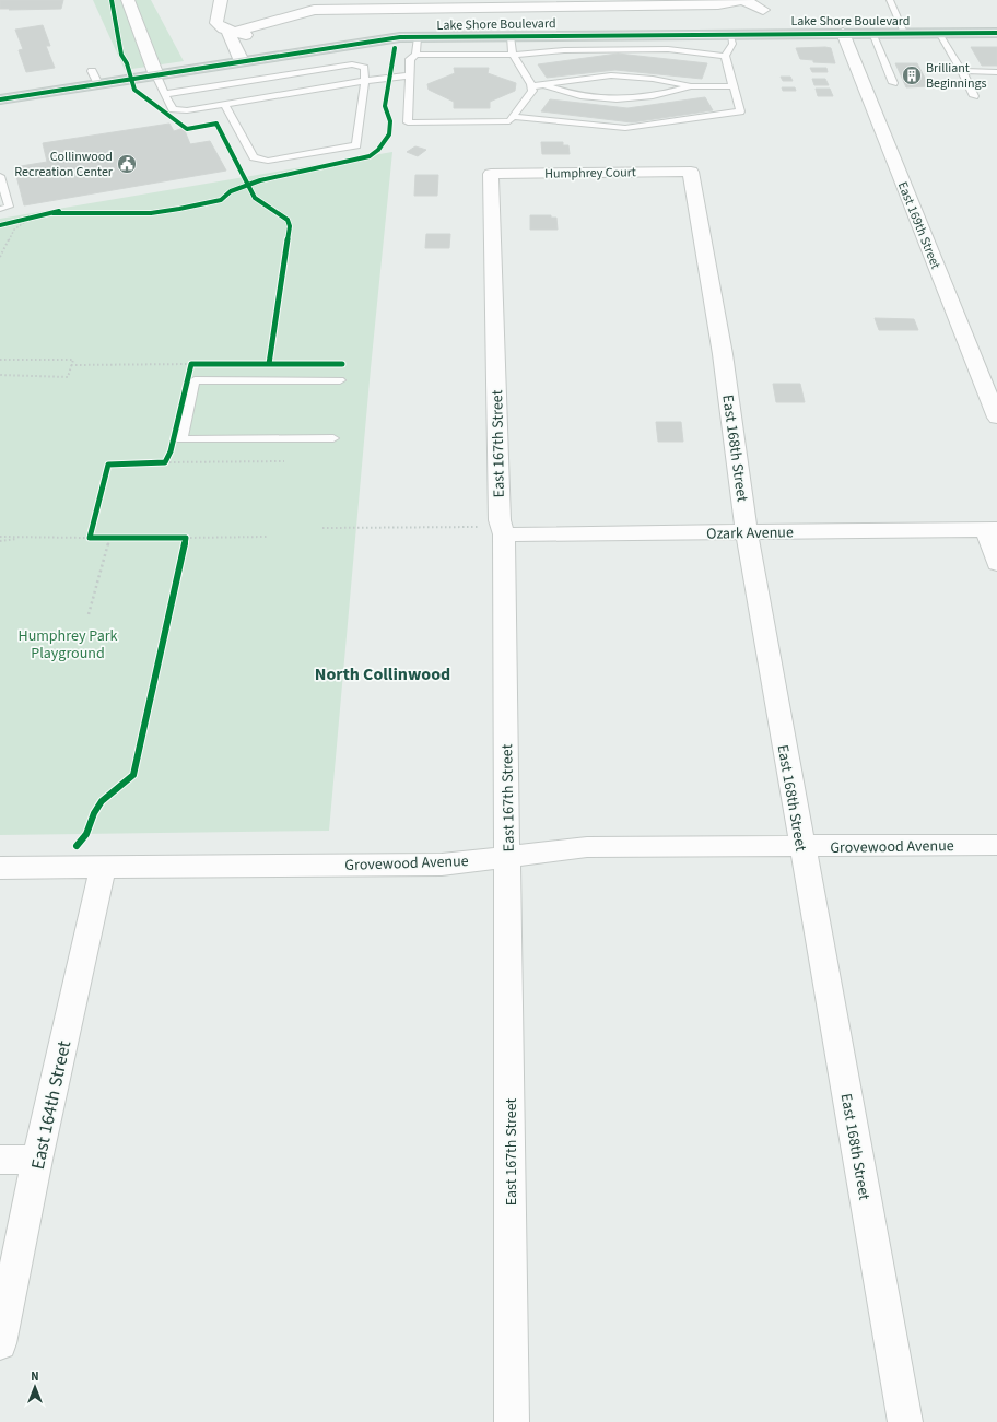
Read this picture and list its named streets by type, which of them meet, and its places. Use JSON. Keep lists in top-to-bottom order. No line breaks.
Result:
{"streets":{"main road":["Lake Shore Boulevard"],"street":["Humphrey Court","East 169th Street","East 167th Street","East 168th Street","Ozark Avenue","Grovewood Avenue","East 164th Street"]},"crossings":[["Lake Shore Boulevard","East 169th Street"],["Humphrey Court","East 167th Street"],["Humphrey Court","East 168th Street"],["East 167th Street","Ozark Avenue"],["East 167th Street","Grovewood Avenue"],["East 168th Street","Ozark Avenue"],["East 168th Street","Grovewood Avenue"],["Grovewood Avenue","East 164th Street"]],"districts":["North Collinwood"],"parks":["Humphrey Park Playground"],"places":{"building":["Brilliant Beginnings"],"public building":["Collinwood Recreation Center"]},"north":"top"}
